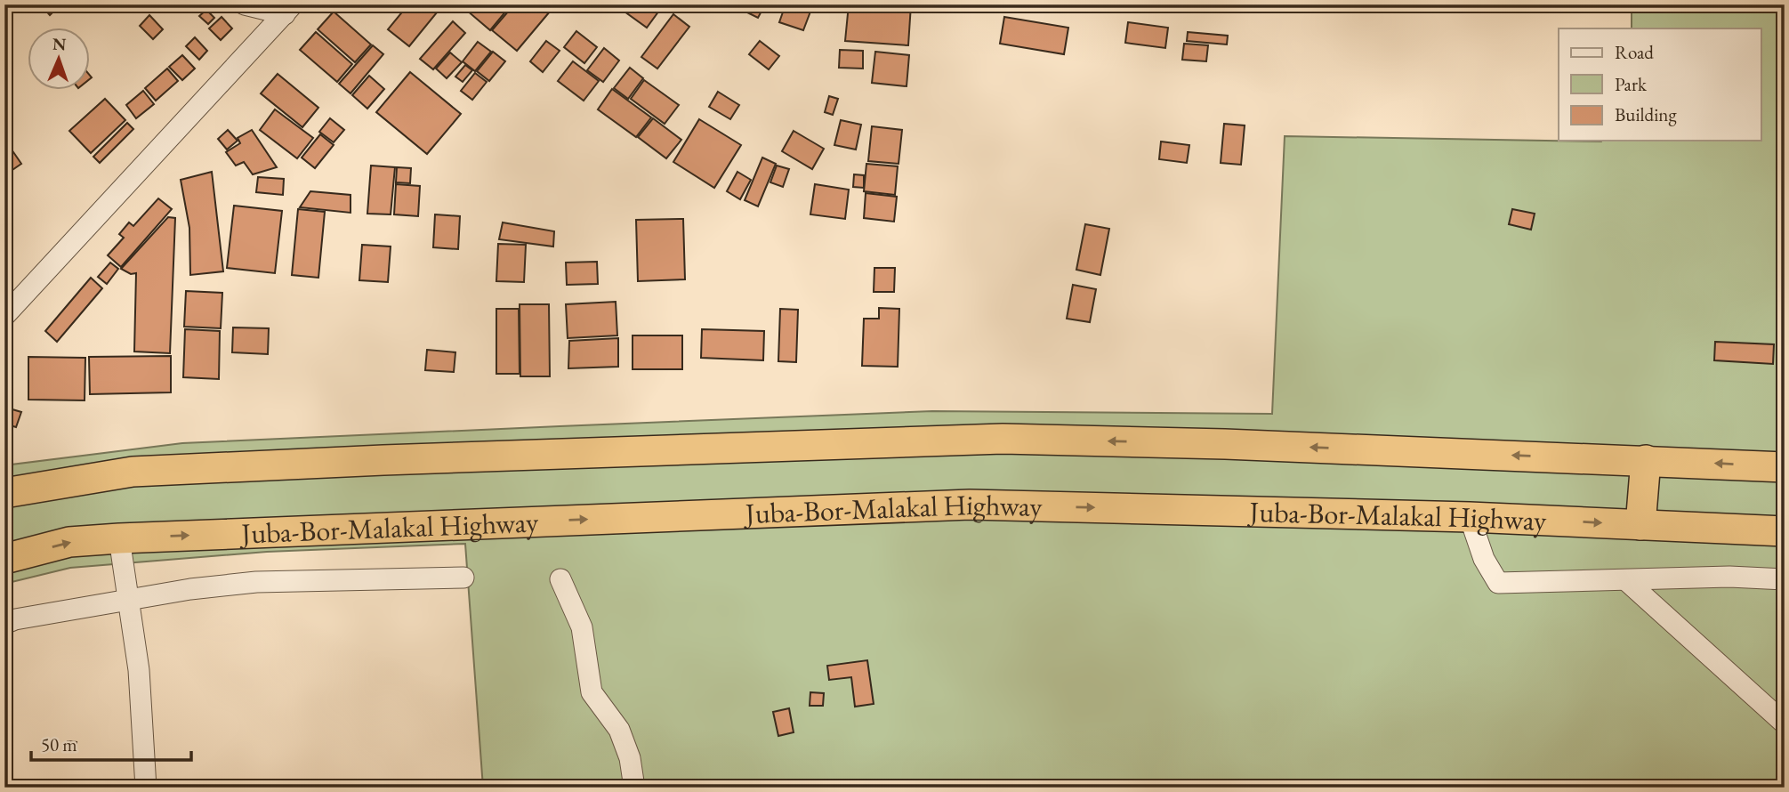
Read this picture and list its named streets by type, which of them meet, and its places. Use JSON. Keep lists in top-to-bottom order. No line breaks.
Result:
{"streets":{"highway":["Juba-Bor-Malakal Highway"]},"legend":["Road","Park","Building"],"scale_bar":"50 m","north":"top"}
